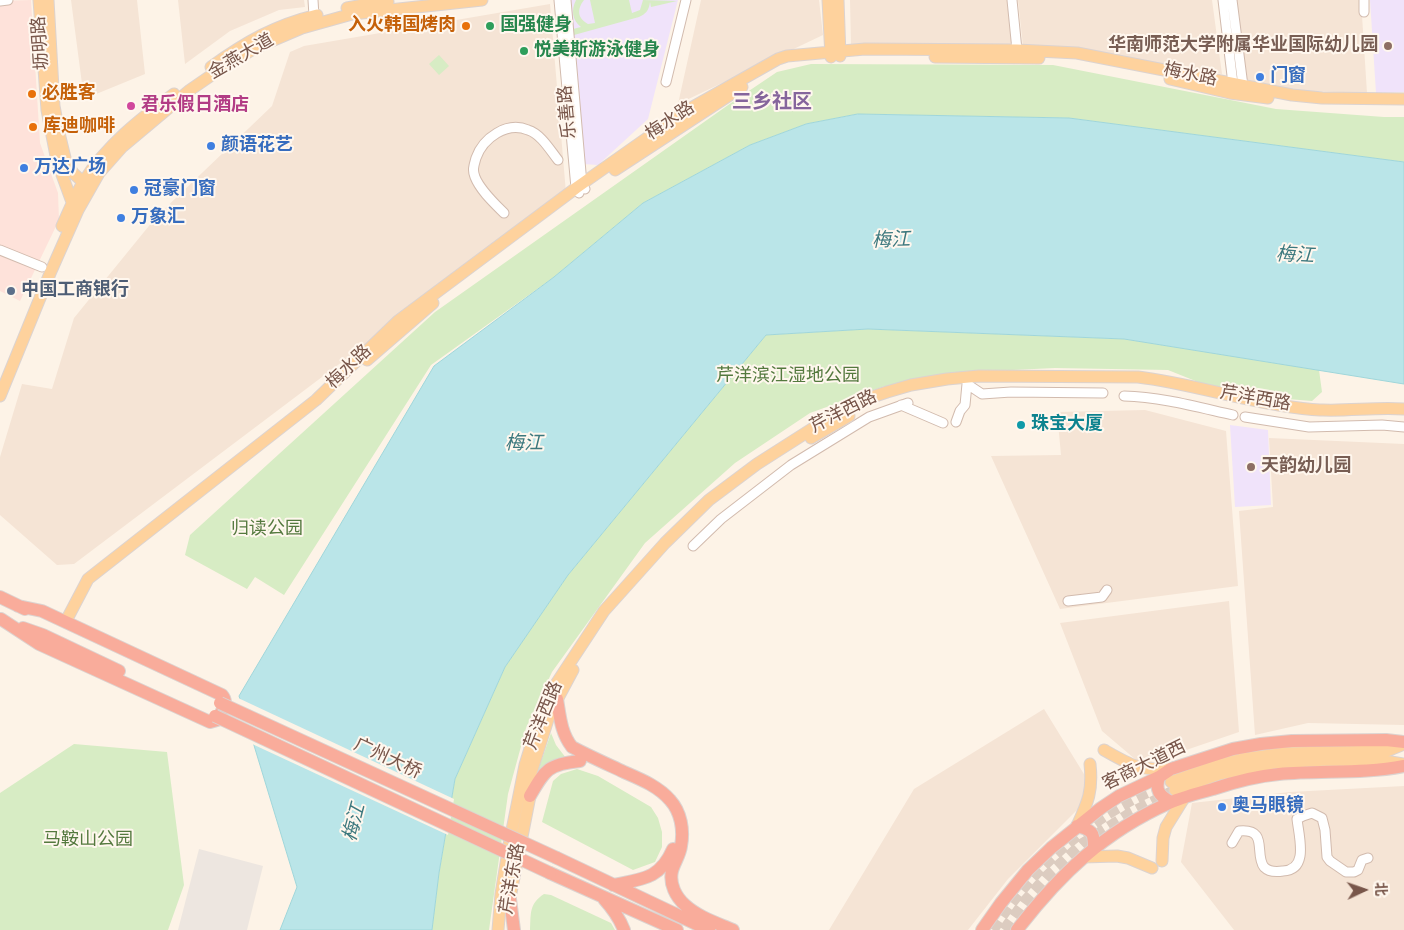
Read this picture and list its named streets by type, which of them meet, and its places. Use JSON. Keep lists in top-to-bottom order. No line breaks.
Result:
{"streets":{"highway":["广州大桥","客商大道西"],"main road":["坜明路","金燕大道","梅水路","芹洋西路","芹洋东路"],"street":["乐善路"]},"crossings":[["坜明路","金燕大道"],["梅水路","乐善路"],["芹洋西路","芹洋东路"]],"districts":["三乡社区"],"water":["梅江"],"parks":["芹洋滨江湿地公园","归读公园","马鞍山公园"],"places":["入火韩国烤肉","国强健身","华南师范大学附属华业国际幼儿园","悦美斯游泳健身","门窗","必胜客","君乐假日酒店","库迪咖啡","颜语花艺","万达广场","冠豪门窗","万象汇","中国工商银行","珠宝大厦","天韵幼儿园","奥马眼镜"],"north":"right"}
